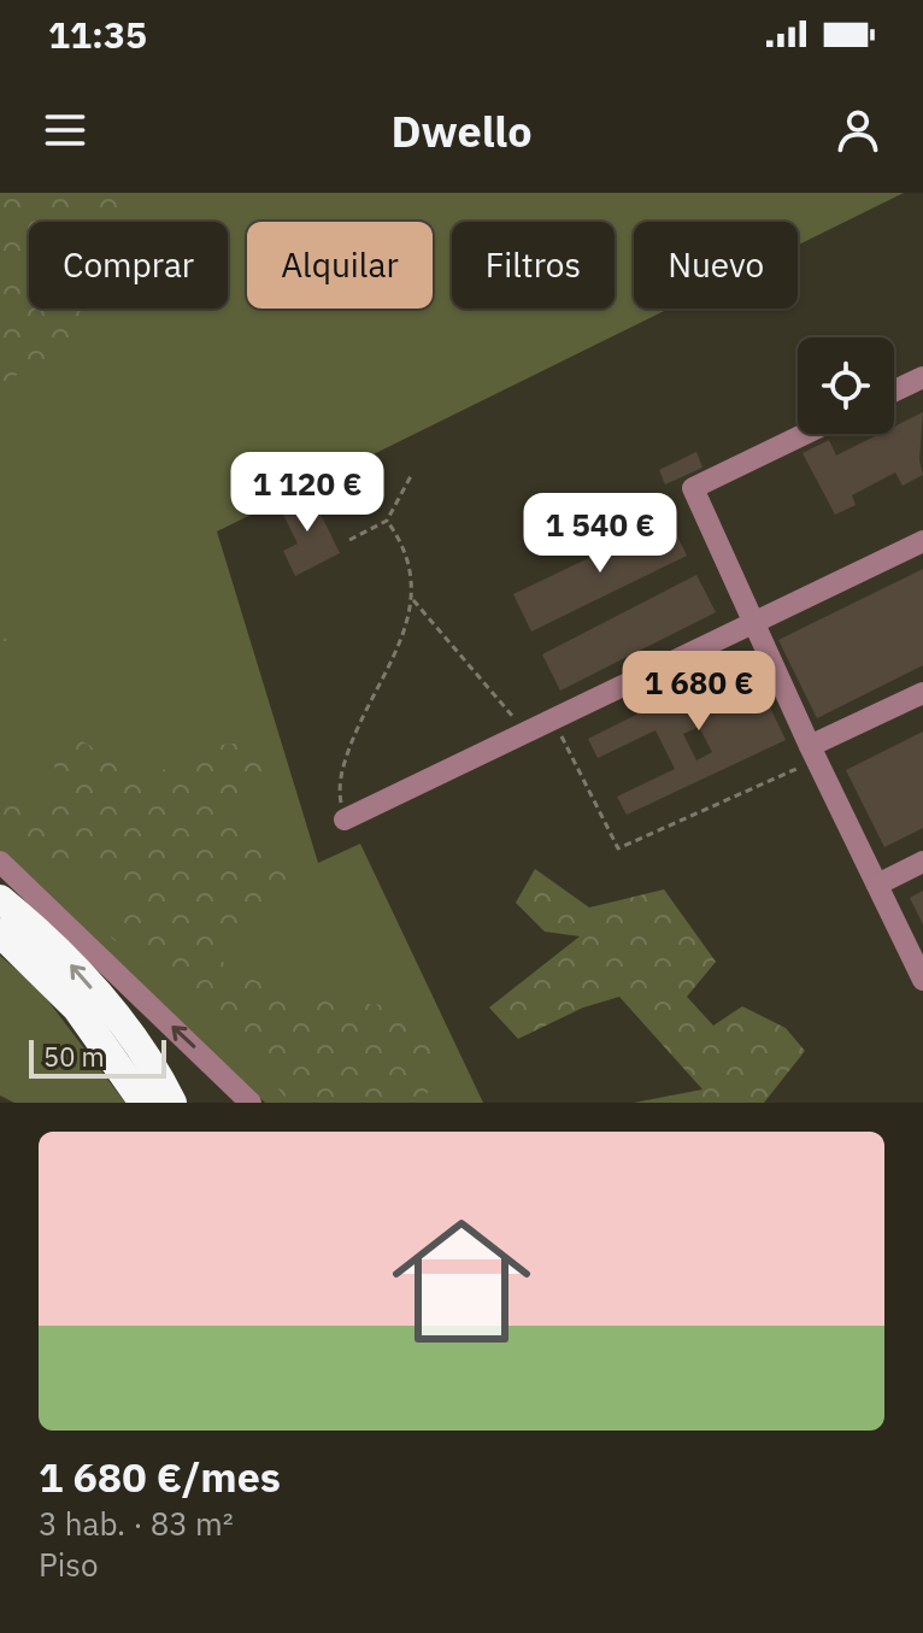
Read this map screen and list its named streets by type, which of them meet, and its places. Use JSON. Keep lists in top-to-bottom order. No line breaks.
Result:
{"scale_bar":"50 m","page":{"status":"11:35","header":"Dwello","chip":["Comprar","Alquilar","Filtros","Nuevo"],"price":["1 120 €","1 540 €","1 680 €"],"scale":"50 m","list":[{"name":"1 680 €/mes","note":"3 hab. · 83 m² · Piso"}]}}
